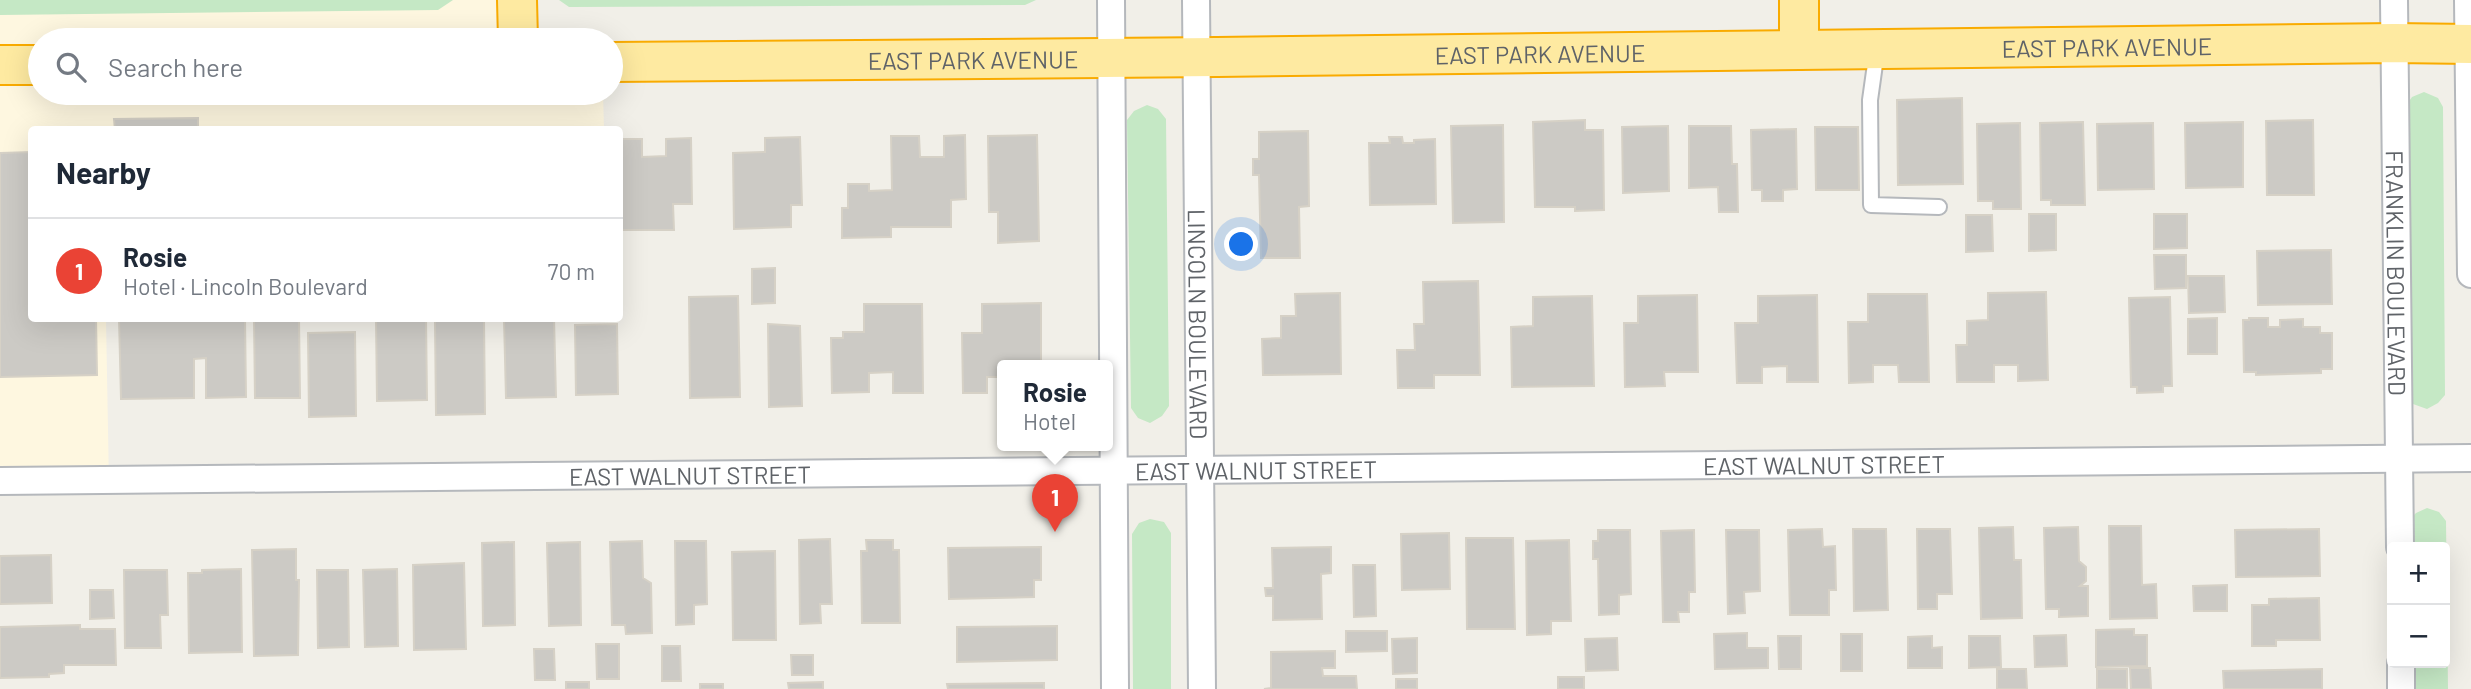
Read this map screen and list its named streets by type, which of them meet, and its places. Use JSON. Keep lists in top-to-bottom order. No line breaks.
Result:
{"streets":{"highway":["EAST PARK AVENUE"],"street":["FRANKLIN BOULEVARD","LINCOLN BOULEVARD","EAST WALNUT STREET"]},"crossings":[["EAST PARK AVENUE","FRANKLIN BOULEVARD"],["EAST PARK AVENUE","LINCOLN BOULEVARD"],["FRANKLIN BOULEVARD","EAST WALNUT STREET"],["LINCOLN BOULEVARD","EAST WALNUT STREET"]],"page":{"search":"Search here","heading":"Nearby","list":[{"mark":"1","name":"Rosie","note":"Hotel · Lincoln Boulevard","value":"70 m"}],"popup":["Rosie","Hotel"],"pins":"1","map_buttons":["+","−"]}}
